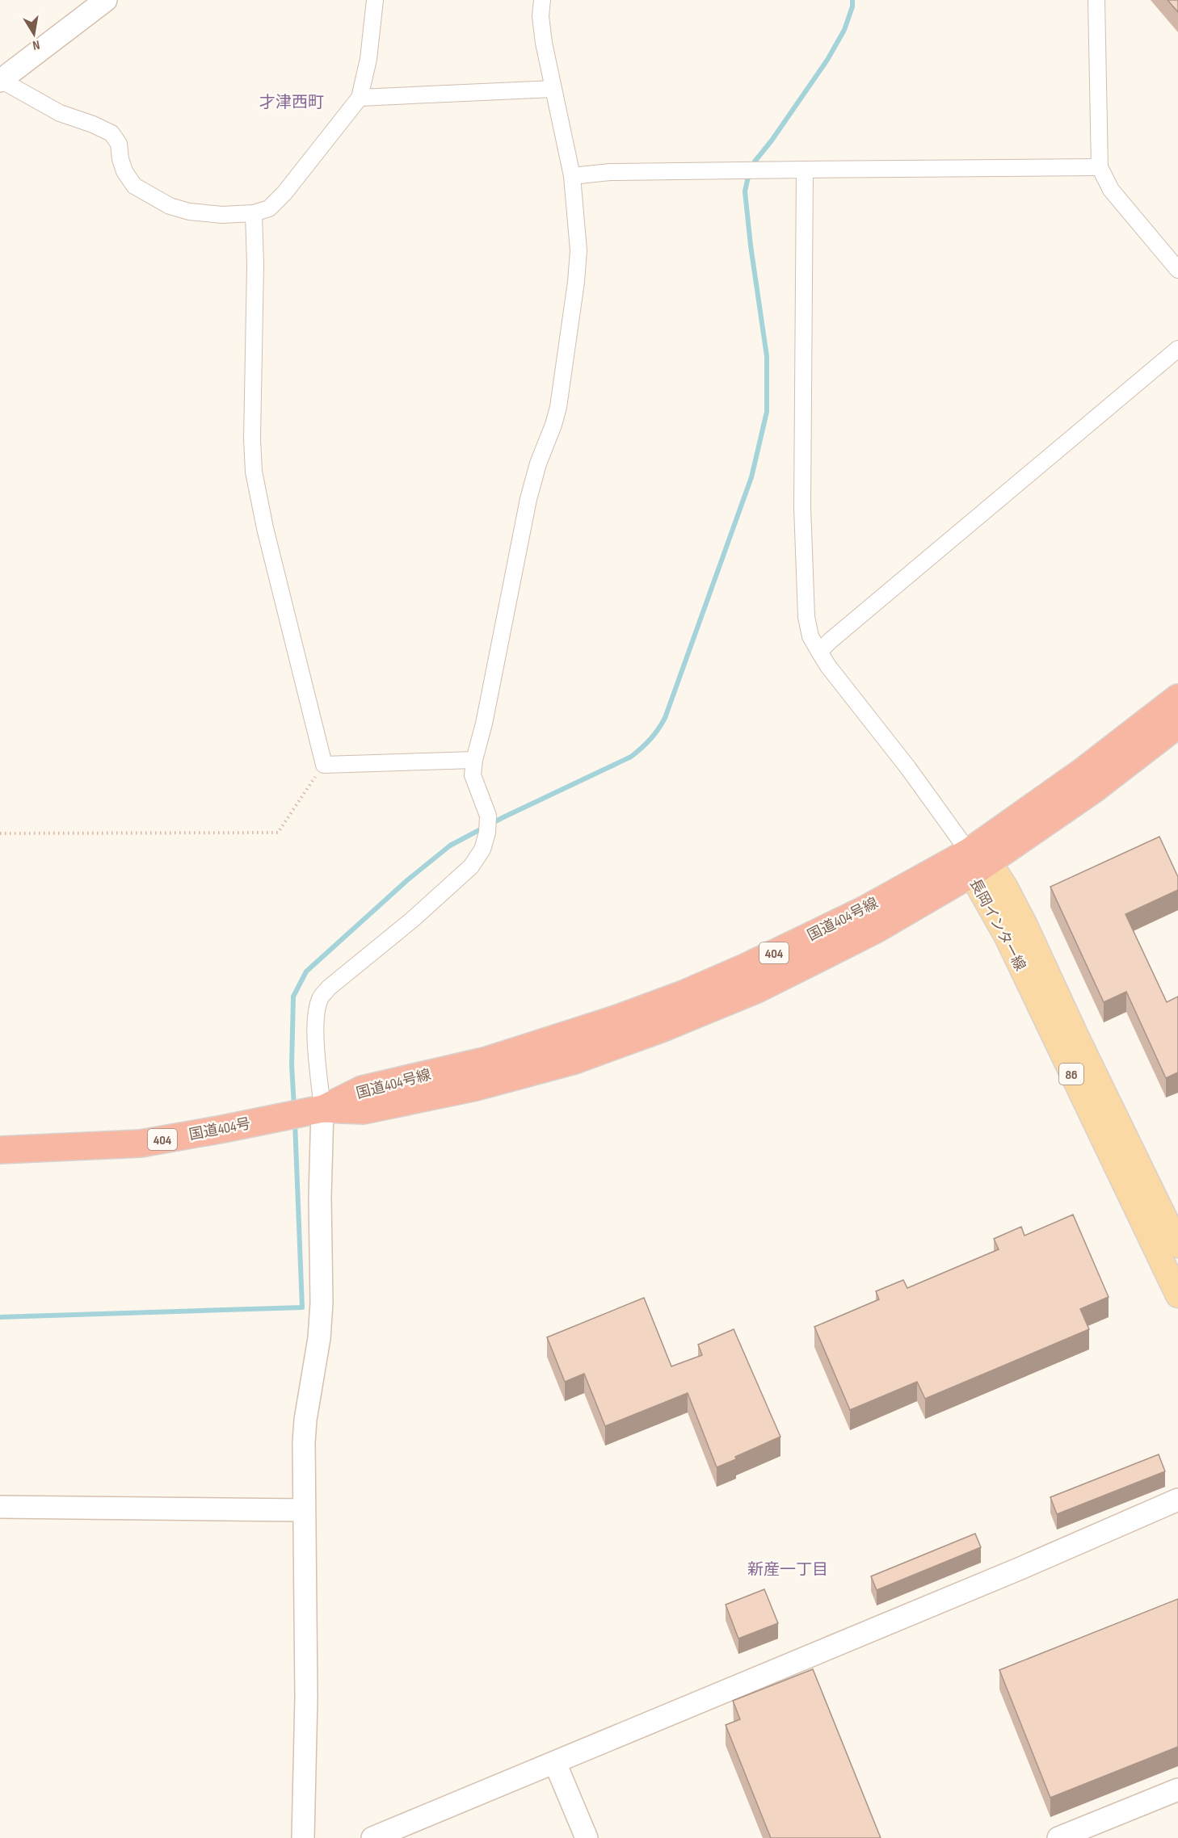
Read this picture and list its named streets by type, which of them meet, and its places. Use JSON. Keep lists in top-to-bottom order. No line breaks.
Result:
{"streets":{"highway":["国道404号線","404","国道404号"],"main road":["長岡インター線","86"]},"crossings":[["国道404号線","長岡インター線"],["国道404号線","国道404号"]],"districts":["才津西町","新産一丁目"],"north":"bottom"}
